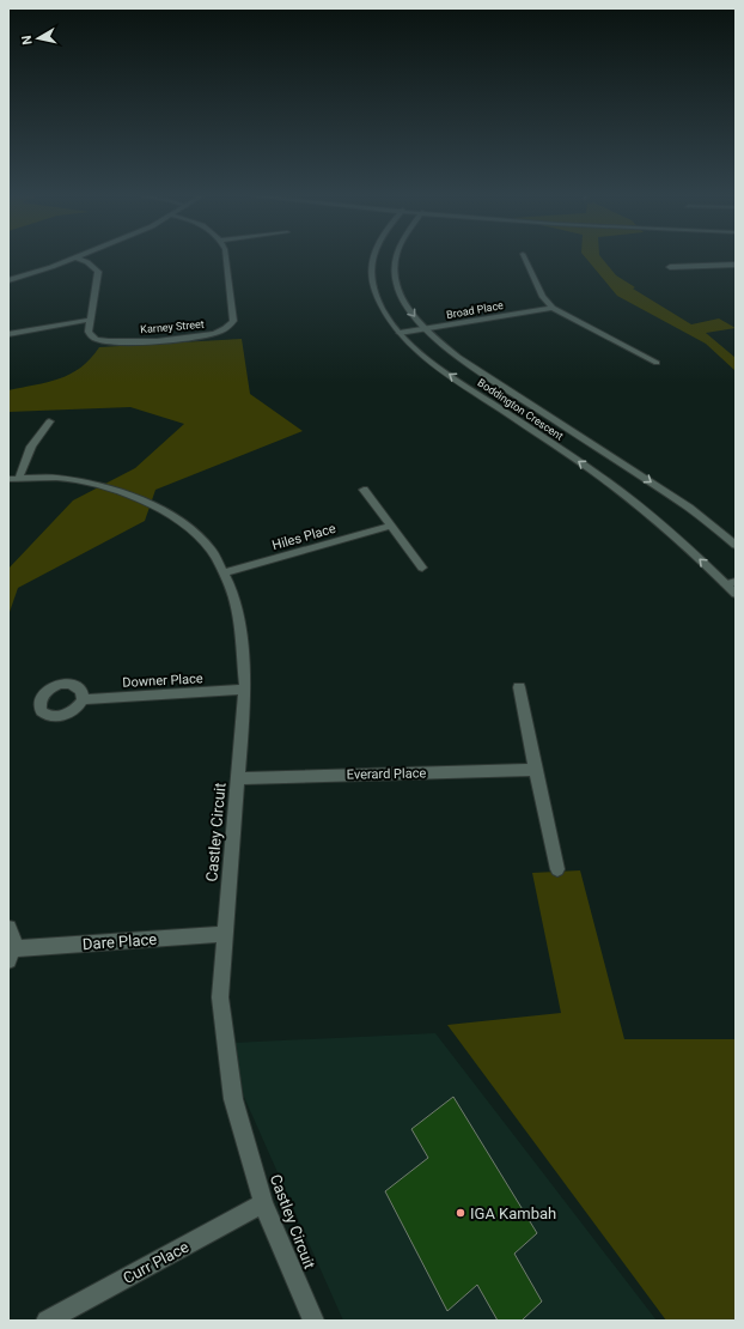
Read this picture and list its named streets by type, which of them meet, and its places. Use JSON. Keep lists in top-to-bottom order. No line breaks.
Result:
{"streets":{"street":["Broad Place","Karney Street","Boddington Crescent","Hiles Place","Downer Place","Everard Place","Castley Circuit","Dare Place","Curr Place"]},"crossings":[["Broad Place","Boddington Crescent"],["Hiles Place","Castley Circuit"],["Downer Place","Castley Circuit"],["Everard Place","Castley Circuit"],["Castley Circuit","Dare Place"],["Castley Circuit","Curr Place"]],"places":["IGA Kambah"],"north":"left"}
